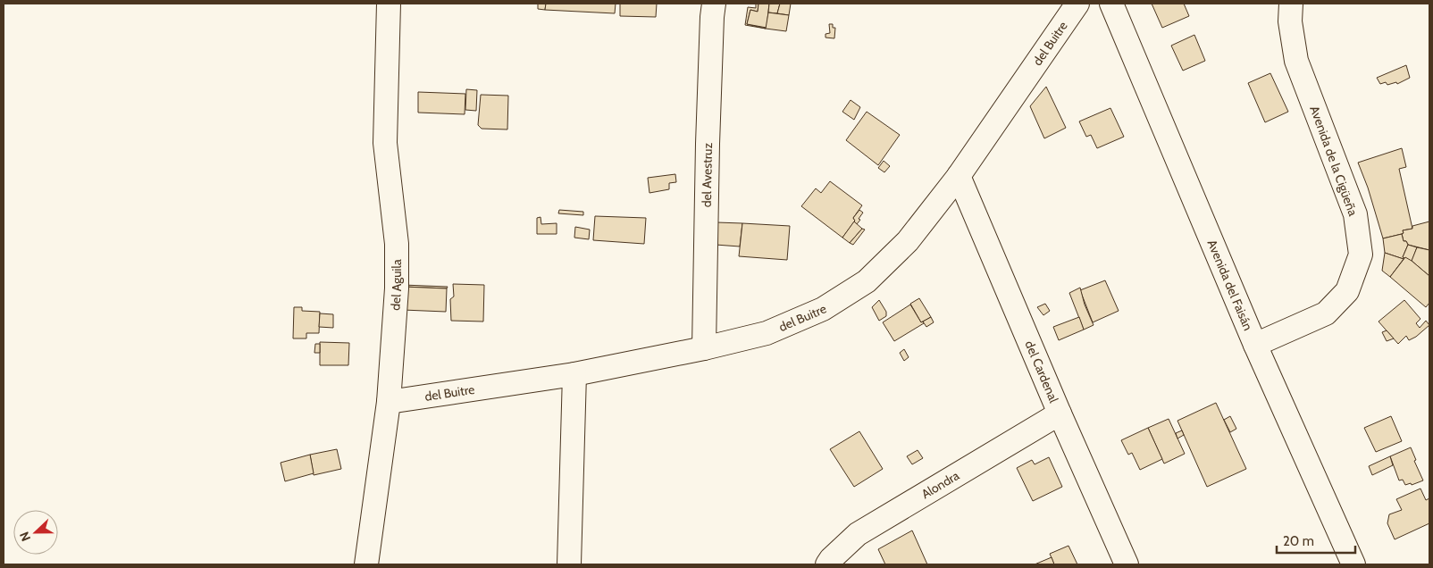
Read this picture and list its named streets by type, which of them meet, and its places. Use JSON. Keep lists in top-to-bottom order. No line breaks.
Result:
{"streets":{"street":["del Buitre","Avenida de la Cigüeña","del Avestruz","del Aguila","Avenida del Faisán","del Cardenal","Alondra"]},"crossings":[["del Buitre","del Avestruz"],["del Buitre","del Aguila"],["del Buitre","del Cardenal"],["Avenida de la Cigüeña","Avenida del Faisán"],["del Cardenal","Alondra"]],"scale_bar":"20 m","north":"left"}
